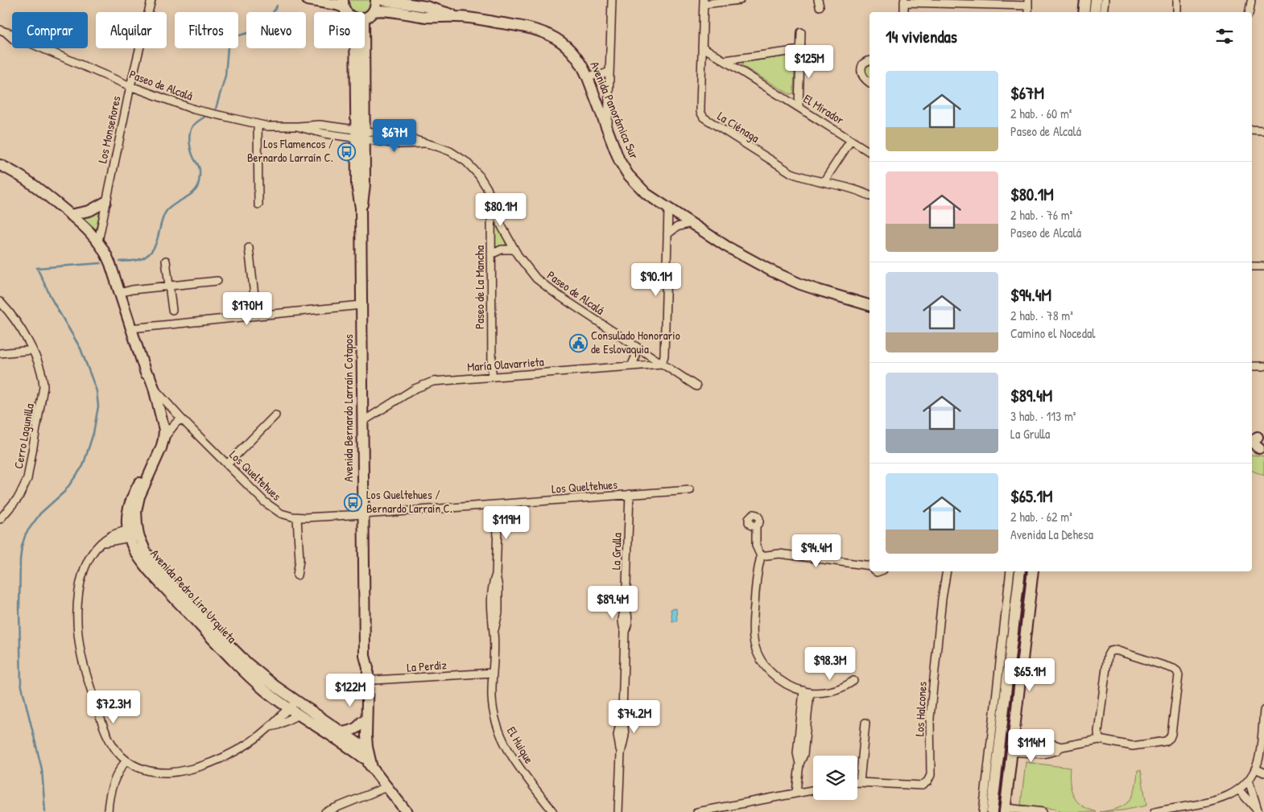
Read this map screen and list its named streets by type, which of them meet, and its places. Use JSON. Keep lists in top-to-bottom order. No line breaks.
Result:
{"streets":{"street":["Paseo de Alcalá","El Mirador","Avenida Panorámica Sur","La Ciénaga","Los Monseñores","Paseo de La Mancha","María Olavarrieta","Avenida Bernardo Larraín Cotapos","Cerro Lagunilla","Los Queltehues","La Grulla","Avenida Pedro Lira Urquieta","La Perdiz","Los Halcones","El Huique"]},"crossings":[["Paseo de Alcalá","Los Monseñores"],["Paseo de Alcalá","Paseo de La Mancha"],["Paseo de Alcalá","María Olavarrieta"],["Paseo de Alcalá","Avenida Bernardo Larraín Cotapos"],["El Mirador","La Ciénaga"],["Los Monseñores","Avenida Pedro Lira Urquieta"],["Paseo de La Mancha","María Olavarrieta"],["María Olavarrieta","Avenida Bernardo Larraín Cotapos"],["Avenida Bernardo Larraín Cotapos","Los Queltehues"],["Avenida Bernardo Larraín Cotapos","Avenida Pedro Lira Urquieta"],["Avenida Bernardo Larraín Cotapos","La Perdiz"],["Los Queltehues","La Grulla"],["Los Queltehues","Avenida Pedro Lira Urquieta"],["Los Queltehues","El Huique"],["La Perdiz","El Huique"]],"places":{"bus stop":["Los Flamencos / Bernardo Larraín C.","Los Queltehues / Bernardo Larraín C."],"public building":["Consulado Honorario de Eslovaquia"]},"page":{"chip":["Comprar","Alquilar","Filtros","Nuevo","Piso"],"heading":"14 viviendas","price":["$125M","$67M","$80.1M","$90.1M","$170M","$119M","$94.4M","$89.4M","$98.3M","$65.1M","$122M","$72.3M","$74.2M","$114M"],"list":[{"name":"$67M","note":"2 hab. · 60 m² · Paseo de Alcalá"},{"name":"$80.1M","note":"2 hab. · 76 m² · Paseo de Alcalá"},{"name":"$94.4M","note":"2 hab. · 78 m² · Camino el Nocedal"},{"name":"$89.4M","note":"3 hab. · 113 m² · La Grulla"},{"name":"$65.1M","note":"2 hab. · 62 m² · Avenida La Dehesa"}]}}
